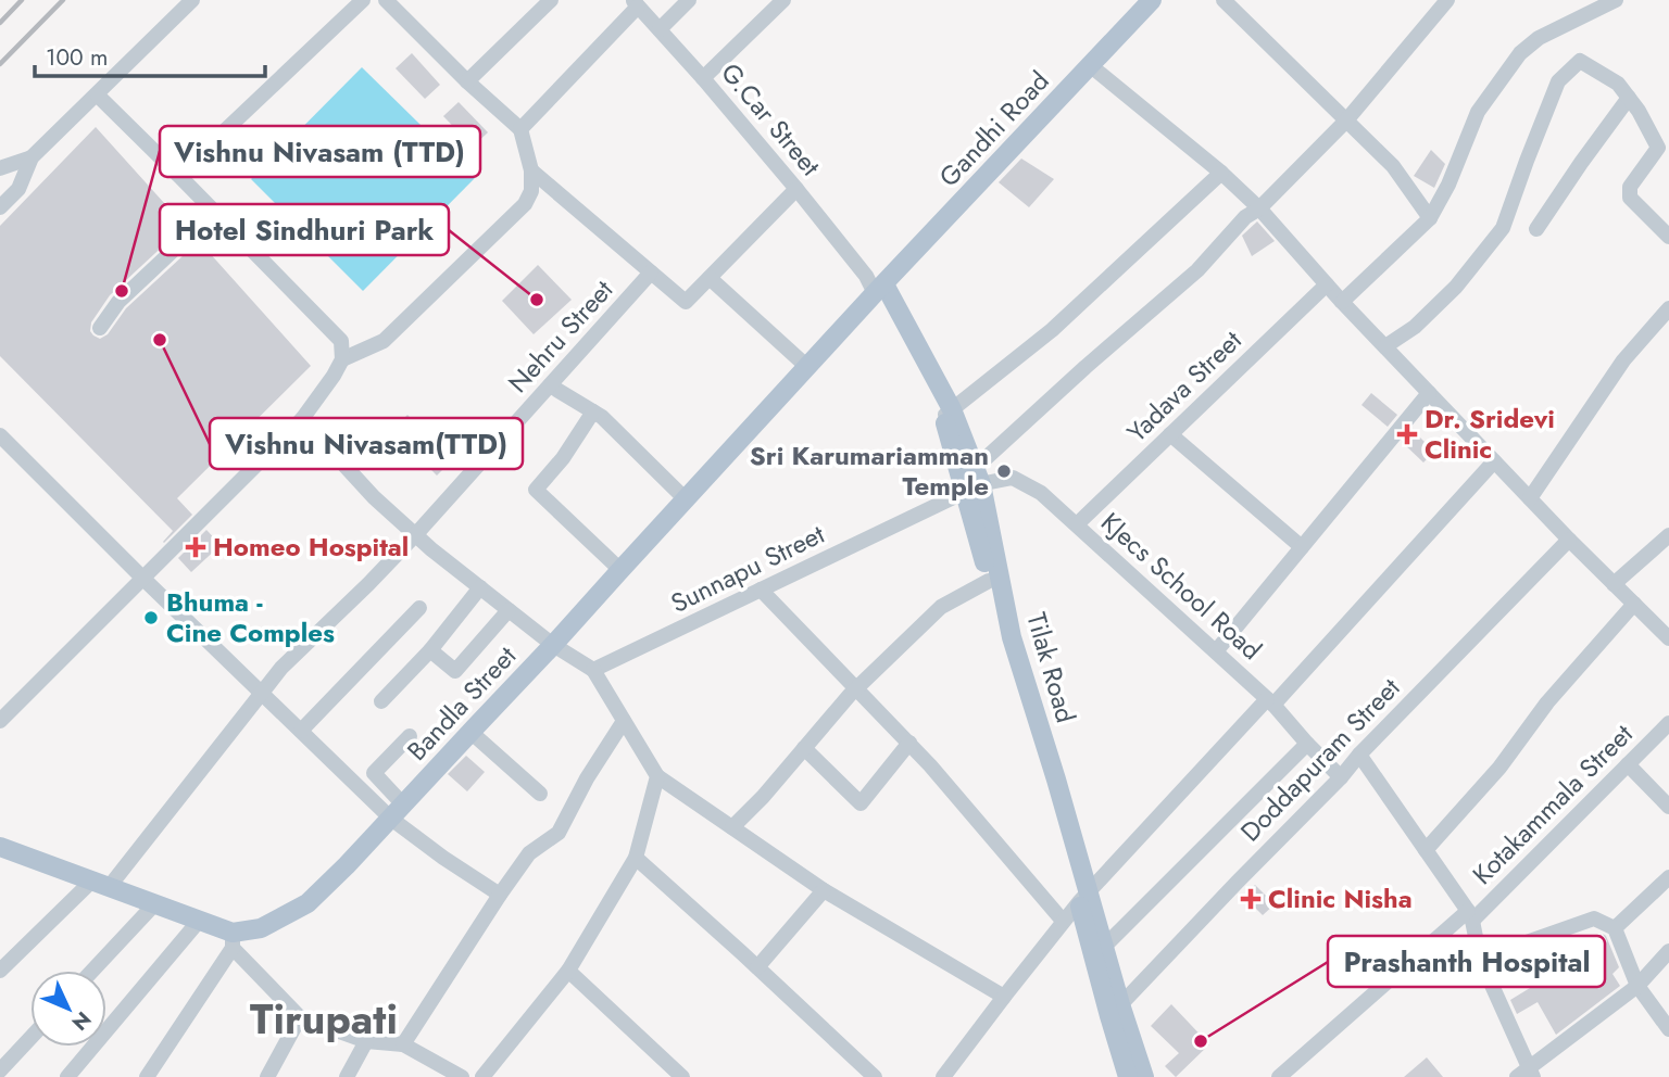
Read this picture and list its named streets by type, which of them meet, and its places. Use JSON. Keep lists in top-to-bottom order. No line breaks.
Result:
{"streets":{"main road":["Gandhi Road","Tilak Road","Bandla Street"],"street":["G.Car Street","Nehru Street","Yadava Street","Sunnapu Street","KJecs School Road","Doddapuram Street","Kotakammala Street"]},"crossings":[["G.Car Street","Gandhi Road"],["G.Car Street","Nehru Street"],["G.Car Street","Tilak Road"],["G.Car Street","Bandla Street"],["Gandhi Road","Tilak Road"],["Gandhi Road","Bandla Street"],["Yadava Street","KJecs School Road"],["Sunnapu Street","KJecs School Road"],["Sunnapu Street","Tilak Road"],["KJecs School Road","Tilak Road"],["KJecs School Road","Doddapuram Street"],["Tilak Road","Bandla Street"],["Tilak Road","Doddapuram Street"]],"districts":["Tirupati"],"places":{"other":["Vishnu Nivasam (TTD)","Hotel Sindhuri Park","Vishnu Nivasam(TTD)","Sri Karumariamman Temple","Bhuma - Cine Comples","Prashanth Hospital"],"health":["Dr. Sridevi Clinic","Homeo Hospital","Clinic Nisha"]},"scale_bar":"100 m","north":"bottom right"}
